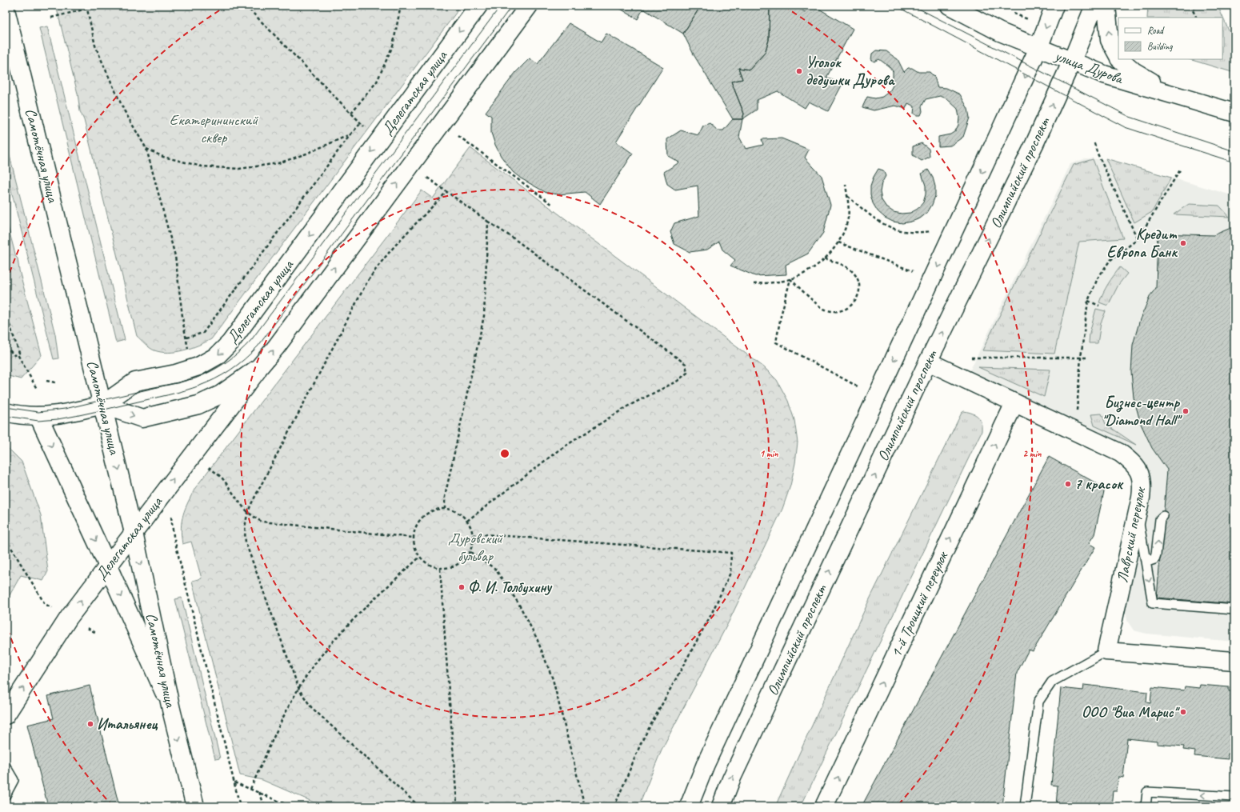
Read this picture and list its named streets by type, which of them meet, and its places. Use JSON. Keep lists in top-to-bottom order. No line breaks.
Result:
{"streets":{"main road":["улица Дурова","Делегатская улица","Самотёчная улица","Олимпийский проспект","Лаврский переулок","1-й Троицкий переулок"]},"crossings":[["улица Дурова","Олимпийский проспект"],["Делегатская улица","Самотёчная улица"],["Олимпийский проспект","Лаврский переулок"],["Лаврский переулок","1-й Троицкий переулок"]],"one_way":["1-й Троицкий переулок"],"parks":["Екатерининский сквер","Дуровский бульвар"],"places":["Уголок дедушки Дурова","Кредит Европа Банк","Бизнес-центр \"Diamond Hall\"","7 красок","Ф. И. Толбухину","ООО \"Виа Марис\"","Итальянец"],"legend":["Road","Building"],"rings":["1 min","2 min"]}
